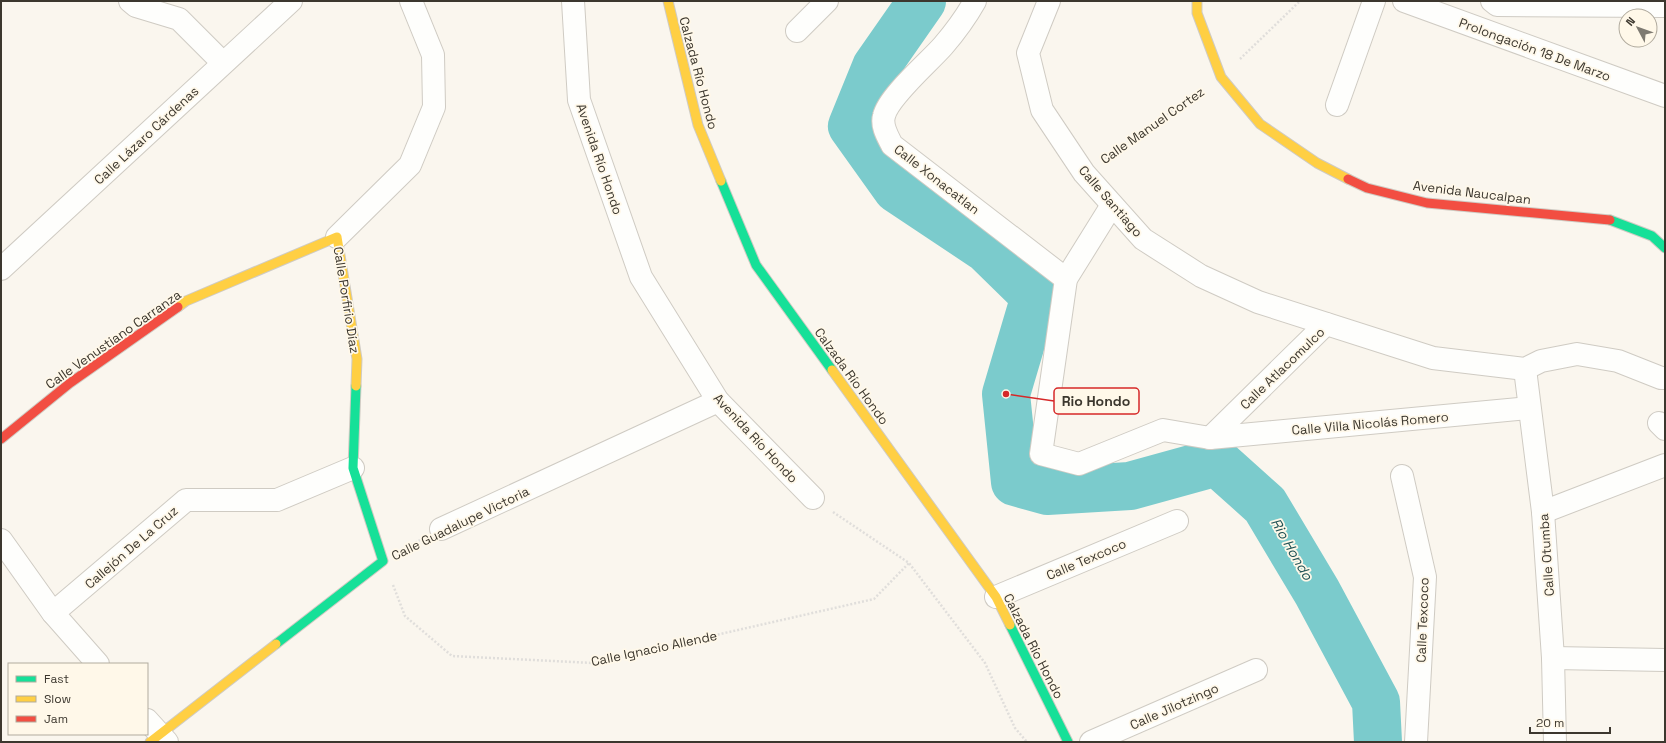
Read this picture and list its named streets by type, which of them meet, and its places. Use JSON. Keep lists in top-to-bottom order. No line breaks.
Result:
{"streets":{"main road":["Calzada Río Hondo","Avenida Naucalpan","Calle Porfirio Díaz","Calle Venustiano Carranza","Calle Guadalupe Victoria"],"street":["Prolongación 18 De Marzo","Calle Lázaro Cárdenas","Avenida Río Hondo","Calle Xonacatlan","Calle Santiago","Calle Atlacomulco","Calle Villa Nicolás Romero","Callejón De La Cruz","Calle Otumba","Calle Texcoco","Calle Jilotzingo"],"path":["Calle Manuel Cortez","Calle Ignacio Allende"]},"crossings":[["Calzada Río Hondo","Calle Texcoco"],["Calle Manuel Cortez","Avenida Naucalpan"],["Calle Manuel Cortez","Calle Santiago"],["Avenida Río Hondo","Calle Guadalupe Victoria"],["Calle Santiago","Calle Atlacomulco"],["Calle Porfirio Díaz","Calle Venustiano Carranza"],["Calle Porfirio Díaz","Calle Guadalupe Victoria"],["Calle Porfirio Díaz","Callejón De La Cruz"],["Calle Porfirio Díaz","Calle Ignacio Allende"],["Calle Atlacomulco","Calle Villa Nicolás Romero"],["Calle Atlacomulco","Calle Otumba"],["Calle Villa Nicolás Romero","Calle Otumba"],["Calle Guadalupe Victoria","Calle Ignacio Allende"]],"water":["Rio Hondo"],"places":["Rio Hondo"],"legend":["Fast","Slow","Jam"],"scale_bar":"20 m","north":"top left"}
